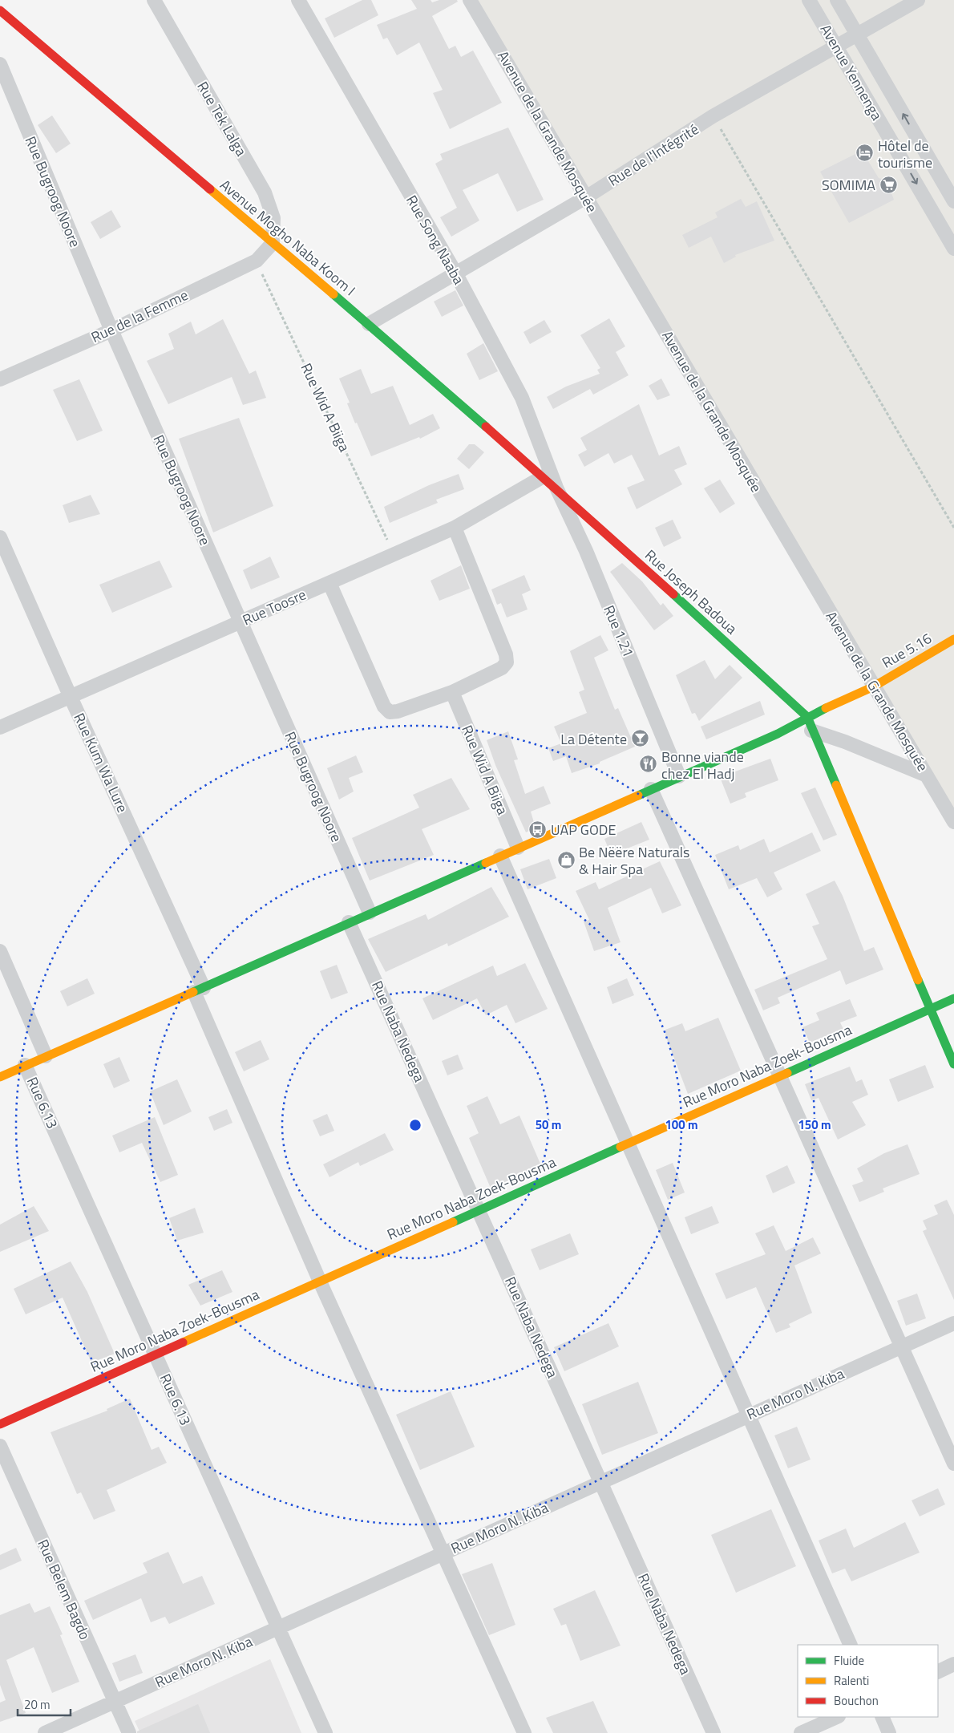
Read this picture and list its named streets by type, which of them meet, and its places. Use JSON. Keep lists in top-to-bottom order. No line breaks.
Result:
{"streets":{"street":["Avenue Yennenga","Rue Tek Lalga","Avenue de la Grande Mosquée","Rue de l'Intégrité","Rue Bugroog Noore","Avenue Mogho Naba Koom I","Rue Song Naaba","Rue de la Femme","Rue Wid A Biiga","Rue Joseph Badoua","Rue Toosre","Rue 1.21","Rue 5.16","Rue Kum Wa Lure","Rue Naba Nedega","Rue Moro Naba Zoek-Bousma","Rue 6.13","Rue Moro N. Kiba","Rue Belem Bagdo"]},"crossings":[["Avenue Yennenga","Rue de l'Intégrité"],["Rue Tek Lalga","Avenue Mogho Naba Koom I"],["Rue Tek Lalga","Rue de la Femme"],["Avenue de la Grande Mosquée","Rue de l'Intégrité"],["Avenue de la Grande Mosquée","Rue 5.16"],["Rue de l'Intégrité","Avenue Mogho Naba Koom I"],["Rue de l'Intégrité","Rue Song Naaba"],["Rue Bugroog Noore","Rue de la Femme"],["Rue Bugroog Noore","Rue Toosre"],["Rue Bugroog Noore","Rue 5.16"],["Avenue Mogho Naba Koom I","Rue Song Naaba"],["Avenue Mogho Naba Koom I","Rue de la Femme"],["Avenue Mogho Naba Koom I","Rue Joseph Badoua"],["Avenue Mogho Naba Koom I","Rue Toosre"],["Avenue Mogho Naba Koom I","Rue 1.21"],["Rue Song Naaba","Rue Joseph Badoua"],["Rue Song Naaba","Rue 1.21"],["Rue de la Femme","Rue Wid A Biiga"],["Rue Wid A Biiga","Rue Toosre"],["Rue Wid A Biiga","Rue 5.16"],["Rue Joseph Badoua","Rue 1.21"],["Rue Joseph Badoua","Rue 5.16"],["Rue Toosre","Rue Kum Wa Lure"],["Rue 1.21","Rue 5.16"],["Rue 5.16","Rue Kum Wa Lure"],["Rue 5.16","Rue Naba Nedega"],["Rue 5.16","Rue 6.13"],["Rue Kum Wa Lure","Rue Moro Naba Zoek-Bousma"],["Rue Kum Wa Lure","Rue Moro N. Kiba"],["Rue Naba Nedega","Rue Moro Naba Zoek-Bousma"],["Rue Naba Nedega","Rue Moro N. Kiba"],["Rue Moro Naba Zoek-Bousma","Rue 6.13"],["Rue 6.13","Rue Moro N. Kiba"],["Rue Moro N. Kiba","Rue Belem Bagdo"]],"places":{"hotel":["Hôtel de tourisme"],"supermarket":["SOMIMA"],"bar":["La Détente"],"restaurant":["Bonne viande chez El Hadj"],"bus stop":["UAP GODE"],"shop":["Be Nëëre Naturals & Hair Spa"]},"legend":["Fluide","Ralenti","Bouchon"],"scale_bar":"20 m","rings":["50 m","100 m","150 m"]}
